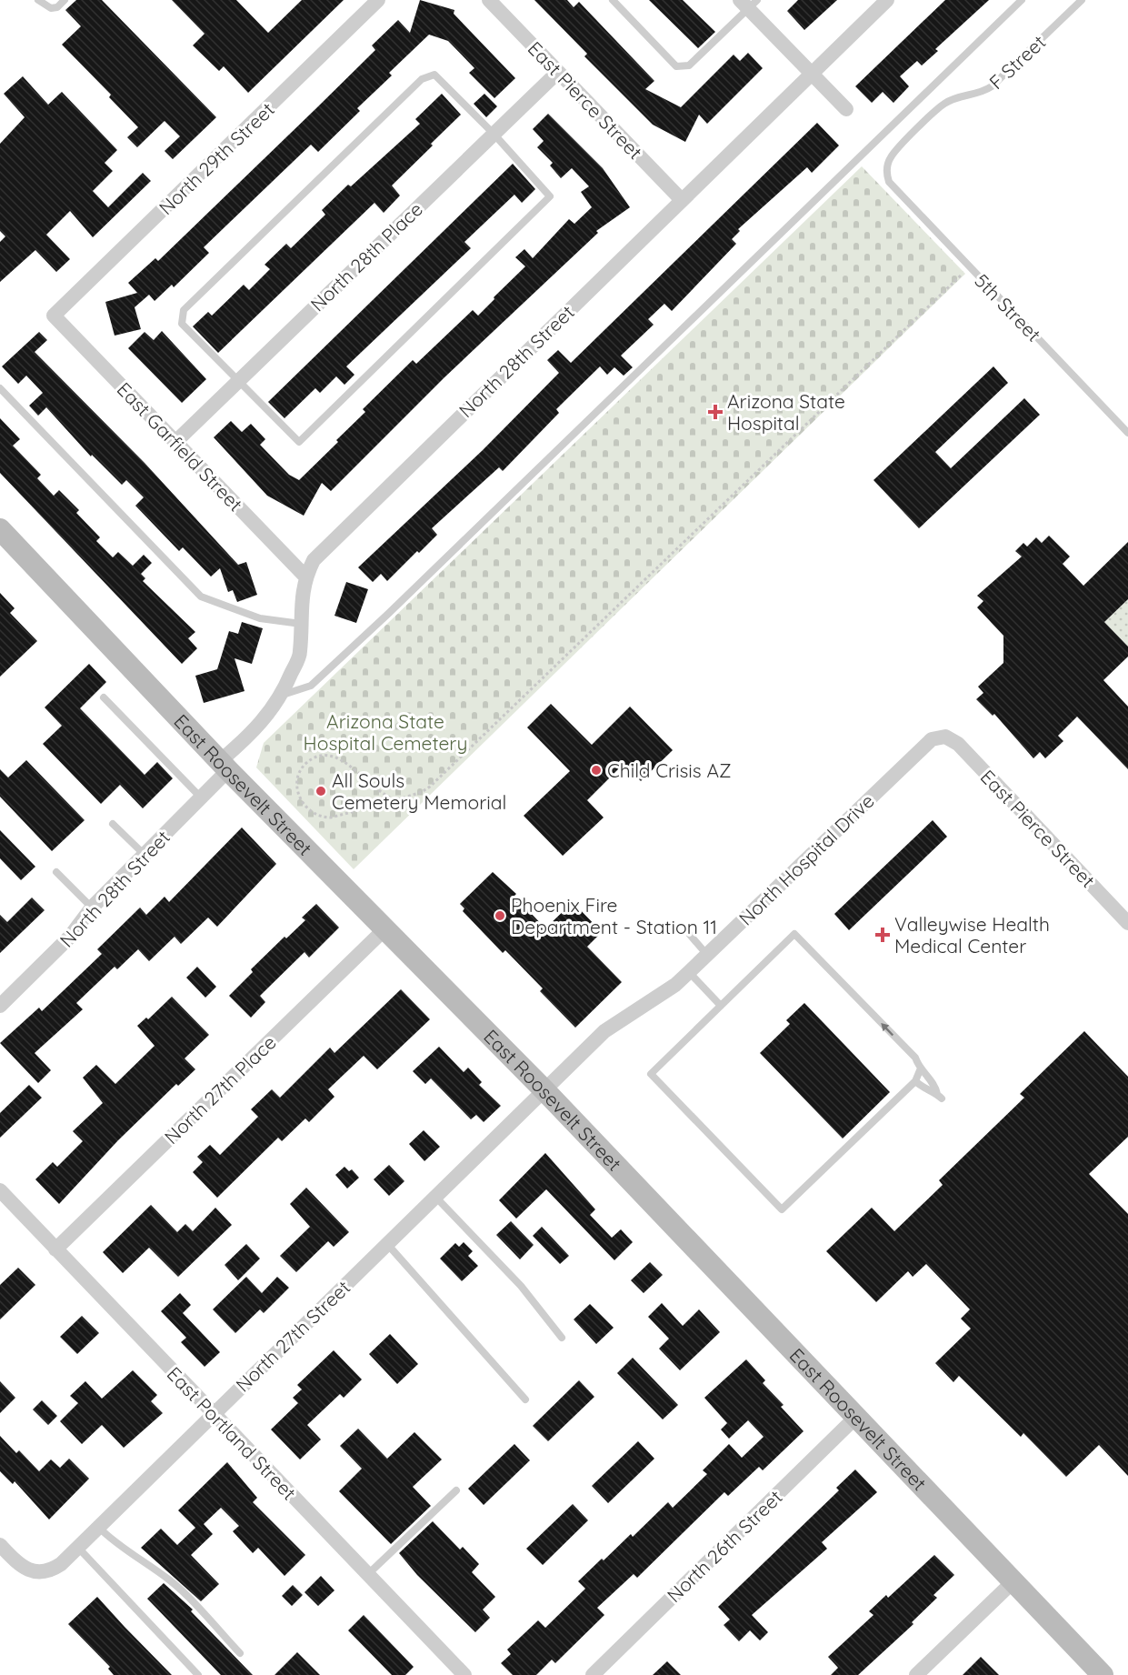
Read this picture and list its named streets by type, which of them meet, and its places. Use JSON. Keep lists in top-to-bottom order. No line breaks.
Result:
{"streets":{"street":["East Pierce Street","North 29th Street","North 28th Place","North 28th Street","East Garfield Street","East Roosevelt Street","North Hospital Drive","North 27th Place","North 27th Street","East Portland Street","North 26th Street"],"lane":["F Street","5th Street"]},"crossings":[["F Street","5th Street"],["East Pierce Street","North 28th Place"],["East Pierce Street","North 28th Street"],["East Pierce Street","North Hospital Drive"],["North 29th Street","East Garfield Street"],["North 28th Place","East Garfield Street"],["North 28th Street","East Garfield Street"],["North 28th Street","East Roosevelt Street"],["East Roosevelt Street","North Hospital Drive"],["East Roosevelt Street","North 27th Place"],["East Roosevelt Street","North 27th Street"],["East Roosevelt Street","North 26th Street"],["North Hospital Drive","North 27th Street"],["North 27th Place","East Portland Street"],["North 27th Street","East Portland Street"]],"parks":["Arizona State Hospital Cemetery"],"places":{"health":["Arizona State Hospital","Valleywise Health Medical Center"],"other":["Child Crisis AZ","All Souls Cemetery Memorial","Phoenix Fire Department - Station 11"]}}
